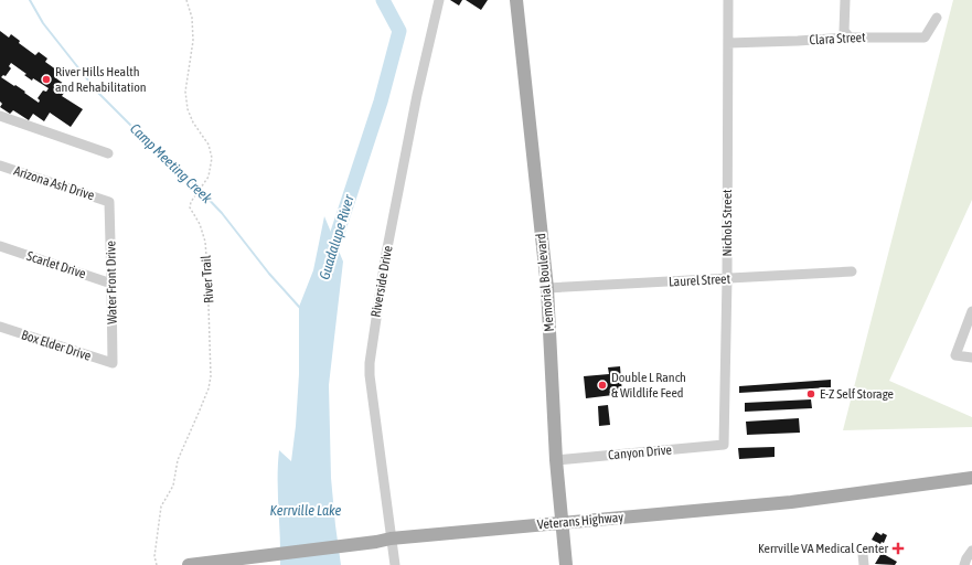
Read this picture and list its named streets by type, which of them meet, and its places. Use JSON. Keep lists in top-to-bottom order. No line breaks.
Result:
{"streets":{"main road":["Memorial Boulevard","Veterans Highway"],"street":["Clara Street","Arizona Ash Drive","Nichols Street","Scarlet Drive","Laurel Street","Riverside Drive","Water Front Drive","Box Elder Drive","Canyon Drive"],"path":["River Trail"]},"crossings":[["Clara Street","Nichols Street"],["Arizona Ash Drive","Water Front Drive"],["Nichols Street","Laurel Street"],["Nichols Street","Canyon Drive"],["Scarlet Drive","Water Front Drive"],["Laurel Street","Memorial Boulevard"],["Riverside Drive","Veterans Highway"],["Water Front Drive","Box Elder Drive"],["Memorial Boulevard","Canyon Drive"],["Memorial Boulevard","Veterans Highway"]],"water":["Camp Meeting Creek","Guadalupe River","Kerrville Lake"],"places":{"other":["River Hills Health and Rehabilitation","Double L Ranch & Wildlife Feed","E-Z Self Storage"],"health":["Kerrville VA Medical Center"]}}
